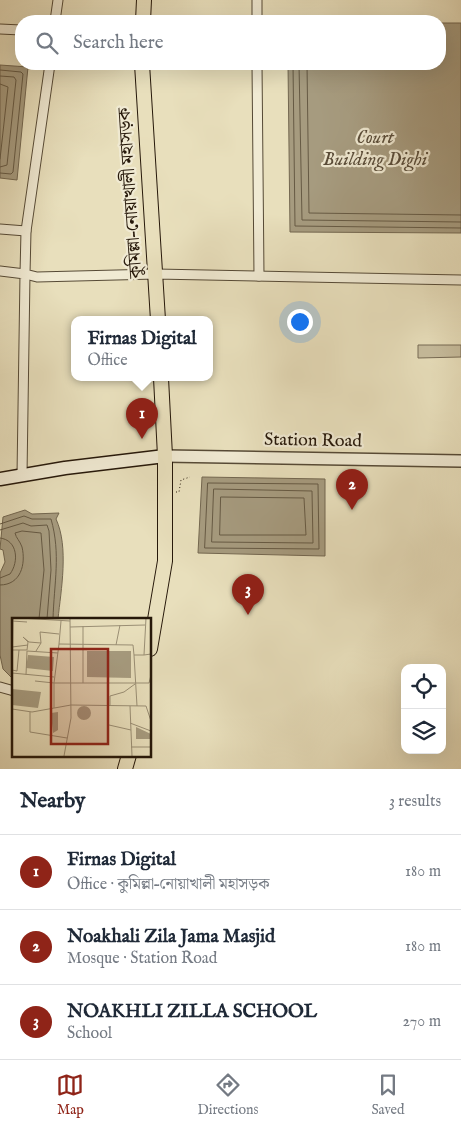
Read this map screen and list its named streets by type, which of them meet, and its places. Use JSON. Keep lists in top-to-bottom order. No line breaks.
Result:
{"streets":{"highway":["কুমিল্লা–নোয়াখালী মহাসড়ক"],"street":["Station Road"]},"water":["Court Building Dighi"],"page":{"search":"Search here","popup":["Firnas Digital","Office"],"pins":["1","2","3"],"heading":["Nearby","3 results"],"list":[{"mark":"1","name":"Firnas Digital","note":"Office · কুমিল্লা–নোয়াখালী মহাসড়ক","value":"180 m"},{"mark":"2","name":"Noakhali Zila Jama Masjid","note":"Mosque · Station Road","value":"180 m"},{"mark":"3","name":"NOAKHLI ZILLA SCHOOL","note":"School","value":"270 m"}],"nav":["Map","Directions","Saved"]}}
